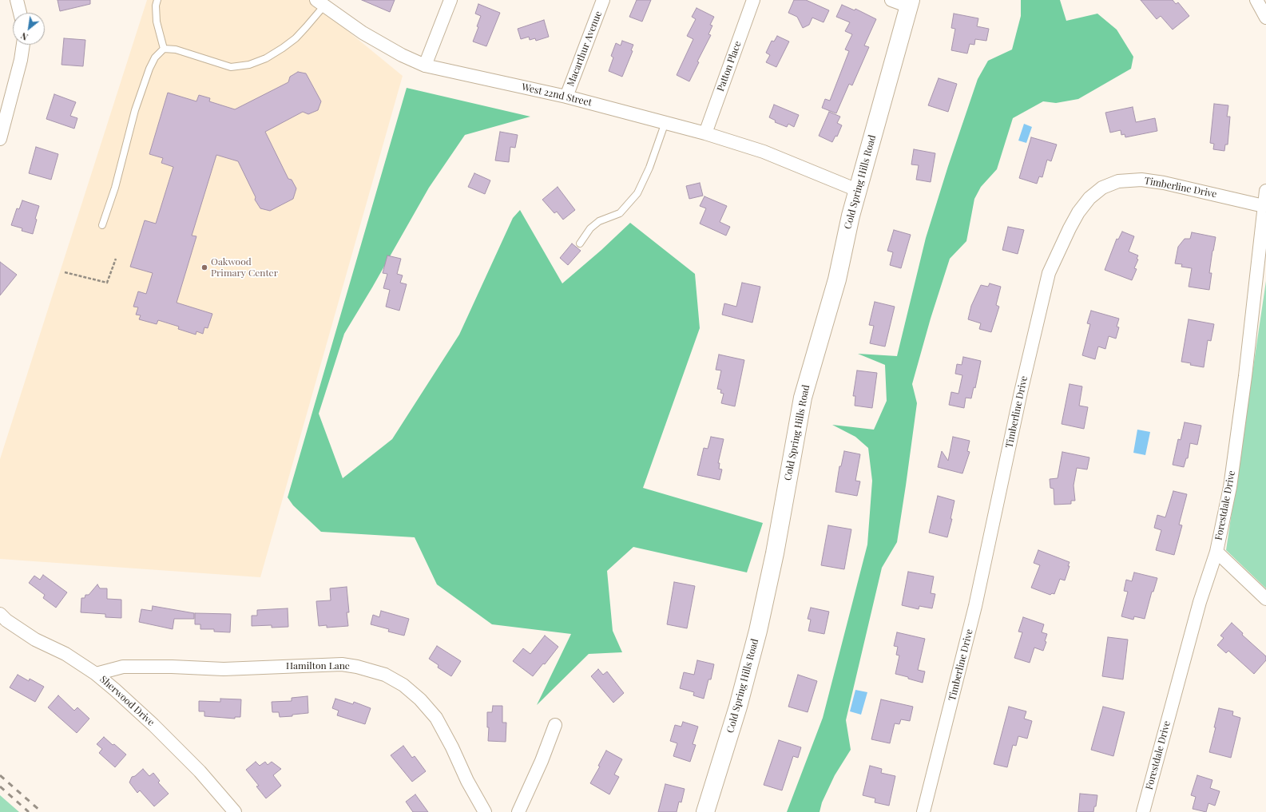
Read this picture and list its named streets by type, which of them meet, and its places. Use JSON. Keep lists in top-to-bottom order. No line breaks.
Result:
{"streets":{"street":["Macarthur Avenue","Patton Place","West 22nd Street","Cold Spring Hills Road","Timberline Drive","Forestdale Drive","Hamilton Lane","Sherwood Drive"]},"crossings":[["Macarthur Avenue","West 22nd Street"],["Patton Place","West 22nd Street"],["West 22nd Street","Cold Spring Hills Road"],["Timberline Drive","Forestdale Drive"],["Hamilton Lane","Sherwood Drive"]],"places":["Oakwood Primary Center"],"north":"bottom left"}
